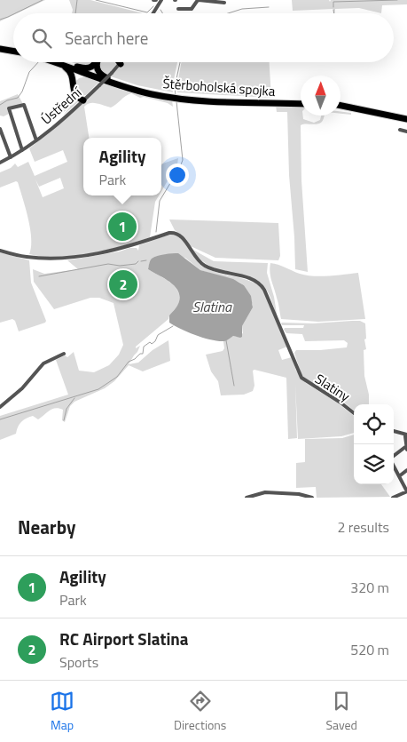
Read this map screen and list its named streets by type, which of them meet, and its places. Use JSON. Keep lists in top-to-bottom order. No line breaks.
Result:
{"streets":{"highway":["Štěrboholská spojka"],"street":["Ústřední","Slatiny"]},"crossings":[["Štěrboholská spojka","Ústřední"]],"water":["Slatina"],"north":"top","page":{"search":"Search here","popup":["Agility","Park"],"pins":["1","2"],"heading":["Nearby","2 results"],"list":[{"mark":"1","name":"Agility","note":"Park","value":"320 m"},{"mark":"2","name":"RC Airport Slatina","note":"Sports","value":"520 m"}],"nav":["Map","Directions","Saved"]}}
